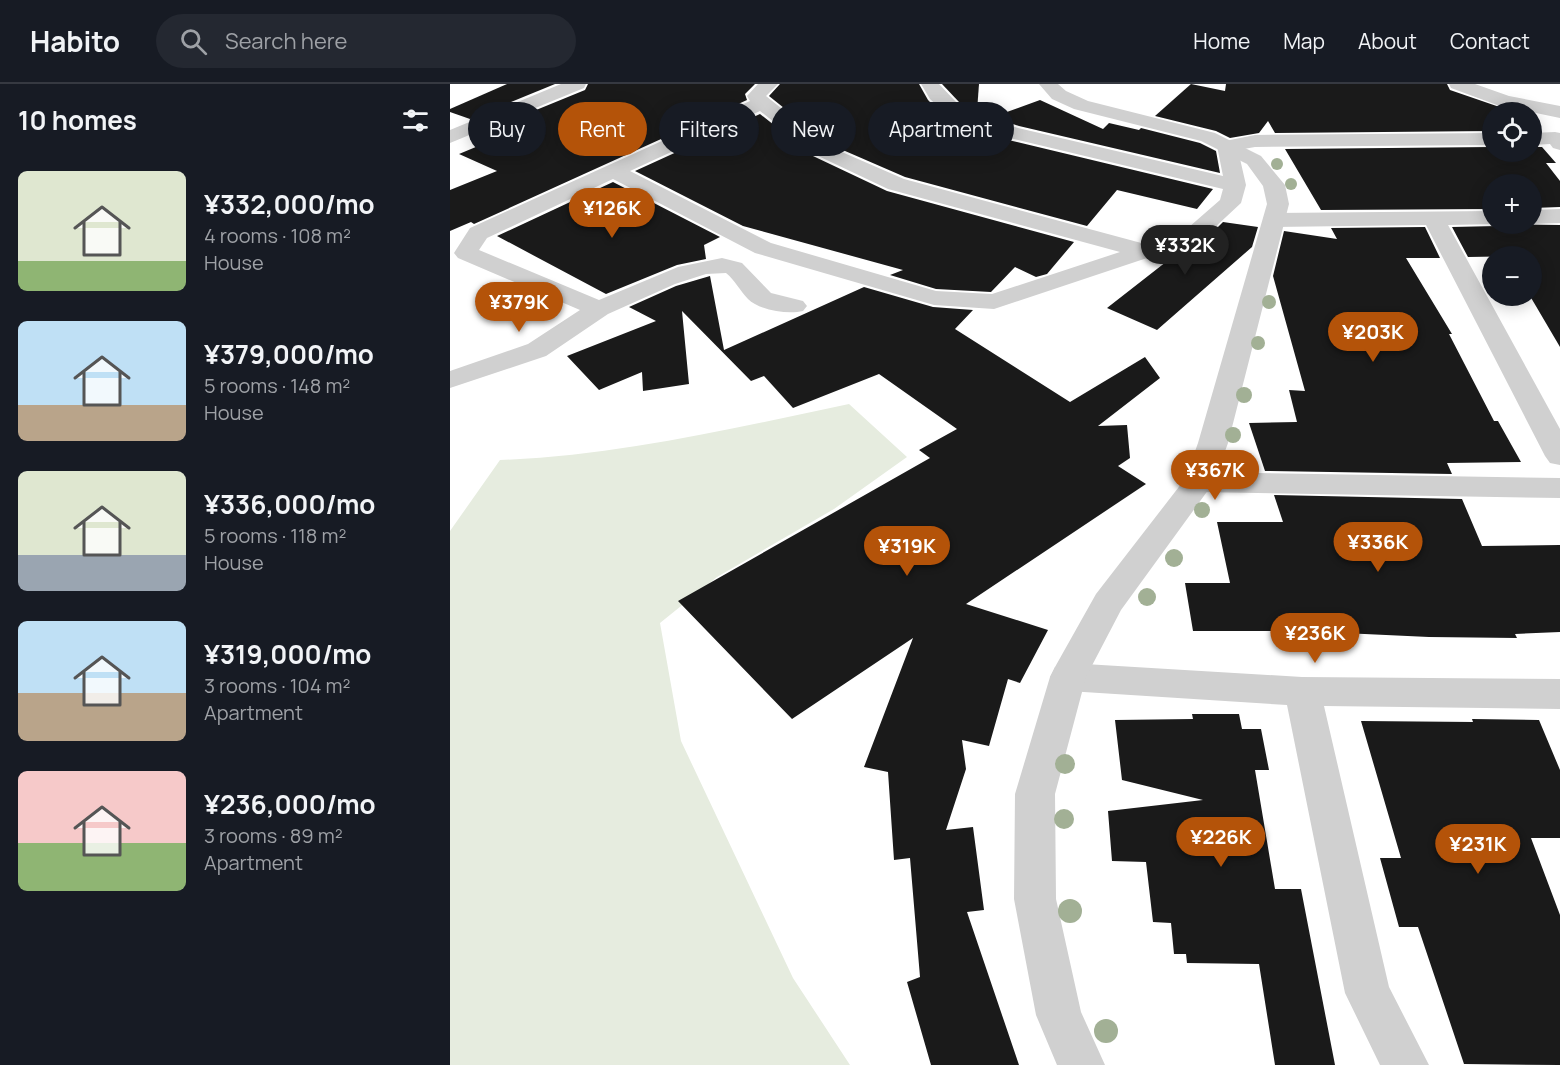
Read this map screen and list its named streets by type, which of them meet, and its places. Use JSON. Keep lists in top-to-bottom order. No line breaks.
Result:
{"page":{"header":"Habito","search":"Search here","nav":["Home","Map","About","Contact"],"heading":"10 homes","map_buttons":["+","−"],"chip":["Buy","Rent","Filters","New","Apartment"],"list":[{"name":"¥332,000/mo","note":"4 rooms · 108 m² · House"},{"name":"¥379,000/mo","note":"5 rooms · 148 m² · House"},{"name":"¥336,000/mo","note":"5 rooms · 118 m² · House"},{"name":"¥319,000/mo","note":"3 rooms · 104 m² · Apartment"},{"name":"¥236,000/mo","note":"3 rooms · 89 m² · Apartment"}],"price":["¥126K","¥332K","¥379K","¥203K","¥367K","¥336K","¥319K","¥236K","¥226K","¥231K"]}}
